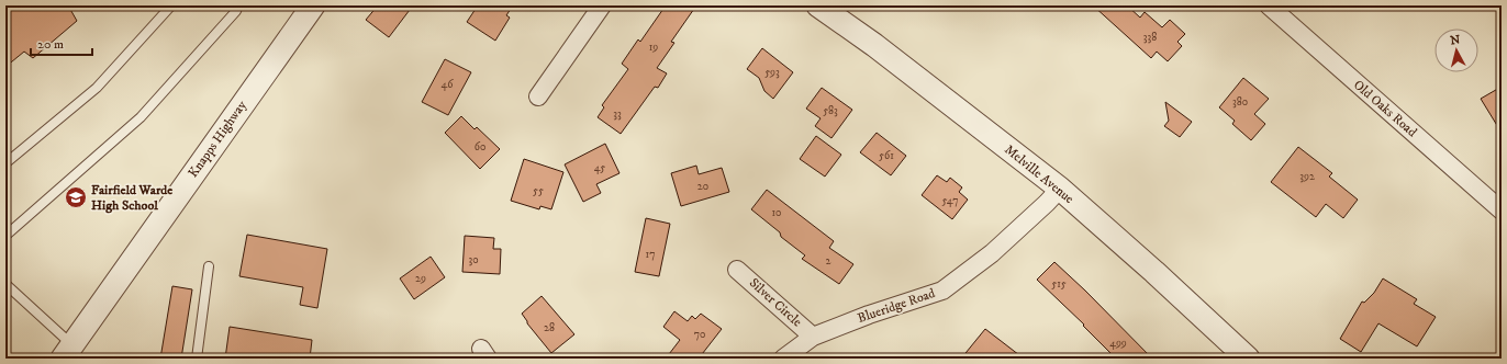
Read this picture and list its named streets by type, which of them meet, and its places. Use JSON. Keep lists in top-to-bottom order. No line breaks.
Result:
{"streets":{"street":["Old Oaks Road","Knapps Highway","Melville Avenue","Silver Circle","Blueridge Road"]},"crossings":[["Melville Avenue","Blueridge Road"],["Silver Circle","Blueridge Road"]],"places":{"school or university":["Fairfield Warde High School"]},"house_numbers":["338","19","593","46","380","583","33","60","561","45","392","20","55","547","10","17","30","2","29","515","28","70","499"],"scale_bar":"20 m","north":"top"}
